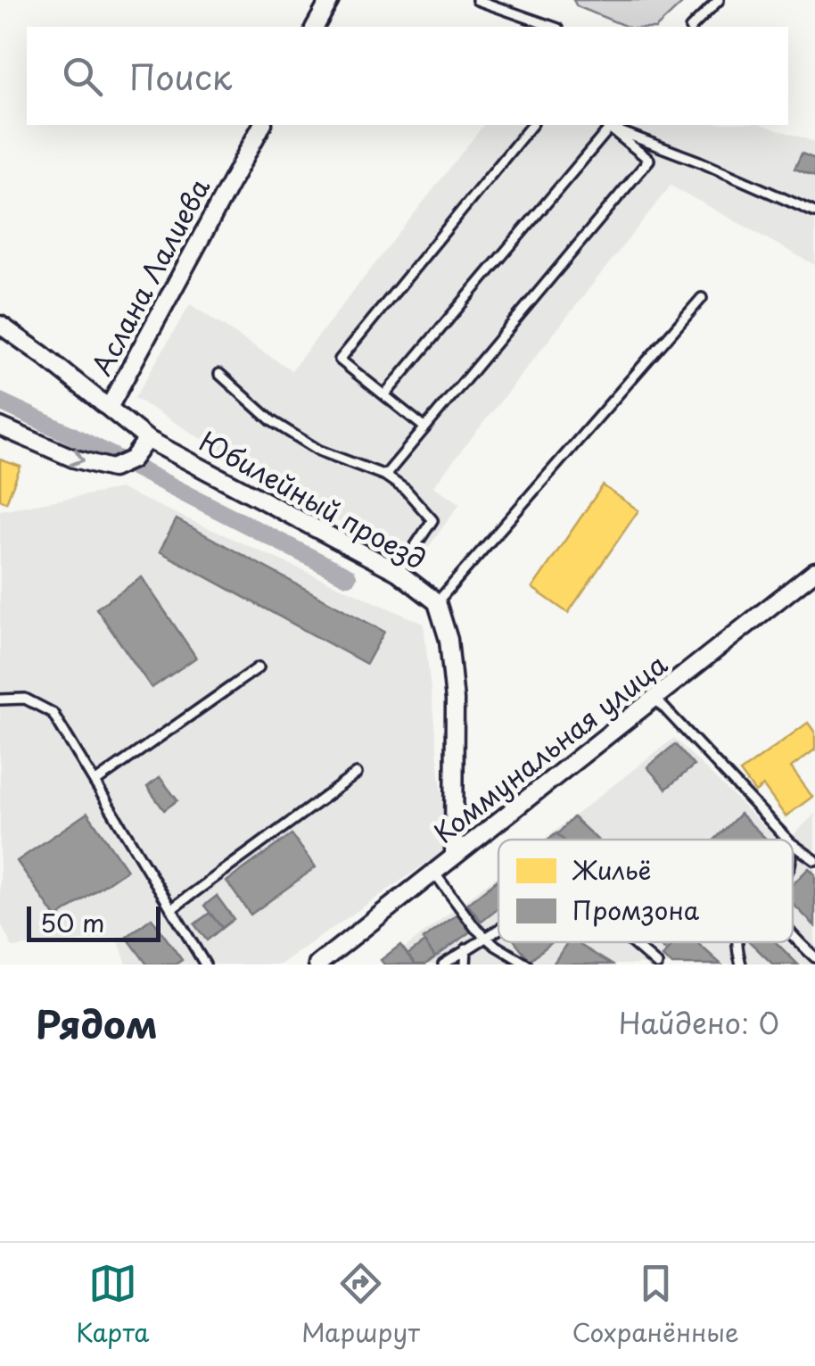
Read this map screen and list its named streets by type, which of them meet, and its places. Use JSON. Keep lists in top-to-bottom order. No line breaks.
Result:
{"streets":{"street":["Аслана Лалиева","Юбилейный проезд","Коммунальная улица"]},"crossings":[["Аслана Лалиева","Юбилейный проезд"],["Юбилейный проезд","Коммунальная улица"]],"legend":["Жильё","Промзона"],"scale_bar":"50 m","page":{"search":"Поиск","scale":"50 m","heading":["Рядом","Найдено: 0"],"nav":["Карта","Маршрут","Сохранённые"]}}
